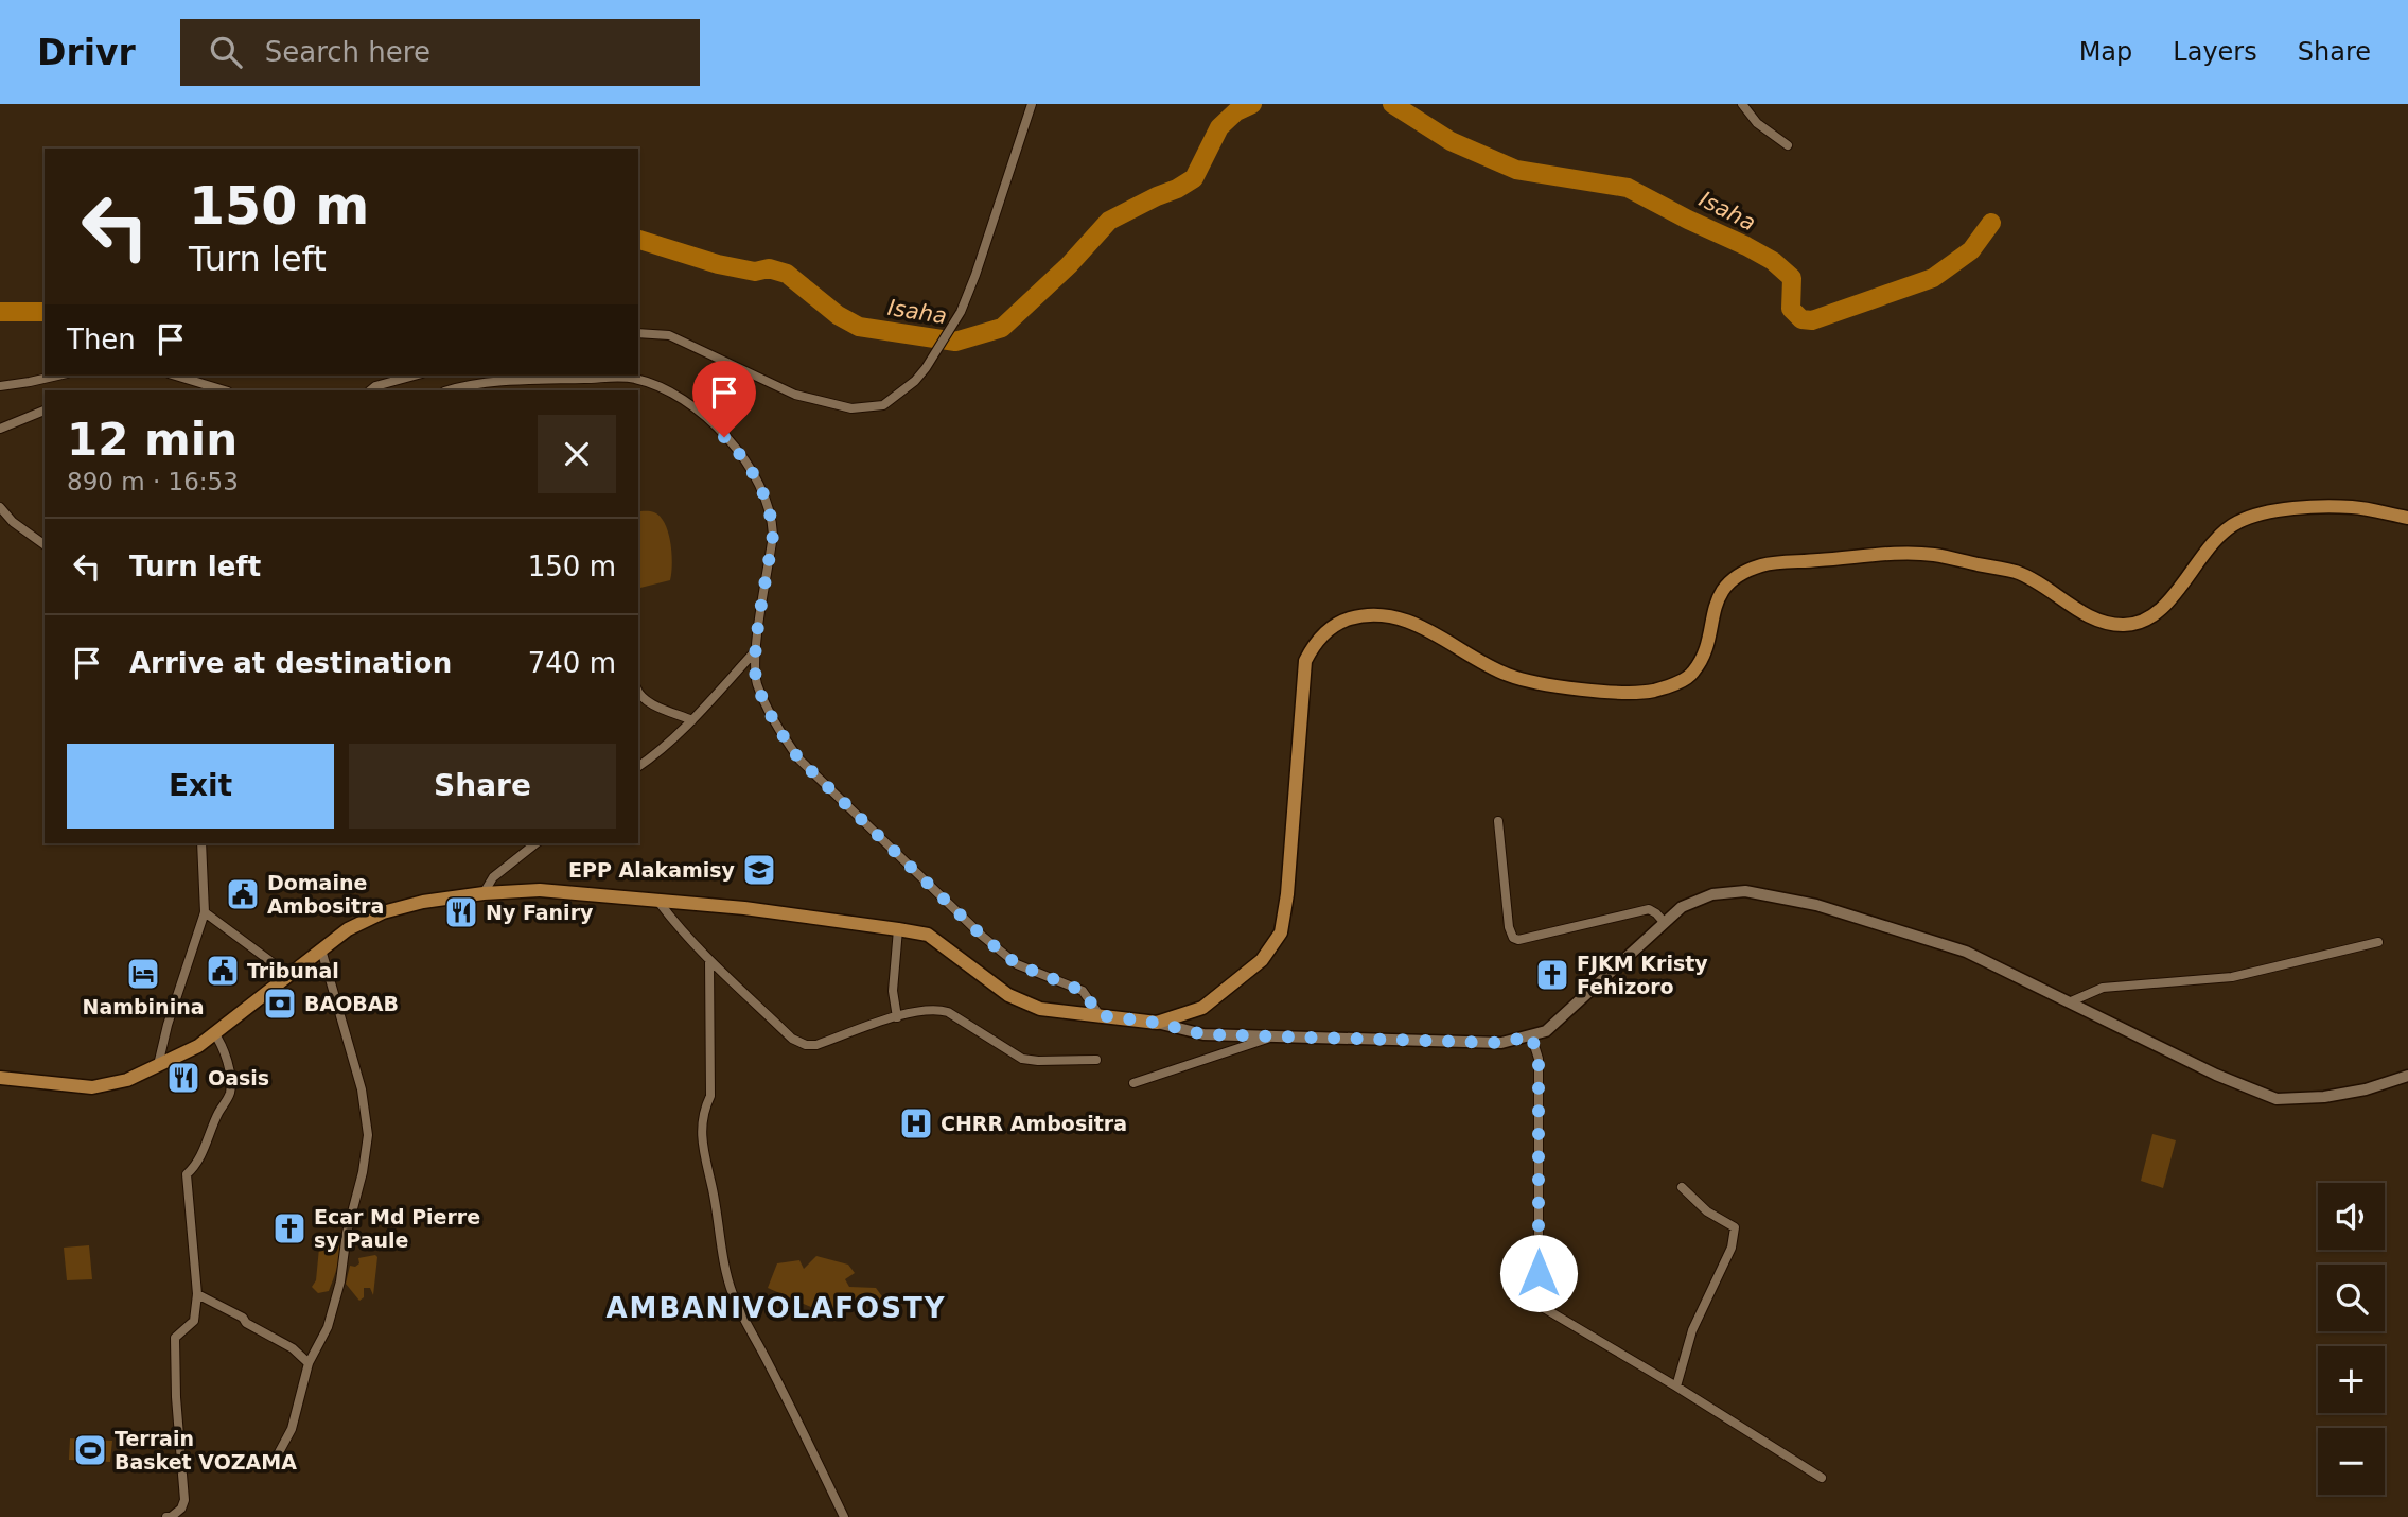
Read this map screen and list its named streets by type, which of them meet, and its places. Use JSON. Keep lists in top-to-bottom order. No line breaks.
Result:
{"districts":["AMBANIVOLAFOSTY"],"water":["Isaha"],"places":{"school or university":["EPP Alakamisy"],"public building":["Domaine Ambositra","Tribunal"],"restaurant":["Ny Faniry","Oasis"],"hotel":["Nambinina"],"church":["FJKM Kristy Fehizoro","Ecar Md Pierre sy Paule"],"bank":["BAOBAB"],"hospital":["CHRR Ambositra"],"sports":["Terrain Basket VOZAMA"]},"page":{"header":"Drivr","search":"Search here","nav":["Map","Layers","Share"],"turn":["150 m","Turn left"],"then":"Then","heading":["12 min","890 m · 16:53"],"list":[{"name":"Turn left","value":"150 m"},{"name":"Arrive at destination","value":"740 m"}],"buttons":["Exit","Share"],"map_buttons":["+","−"]}}
